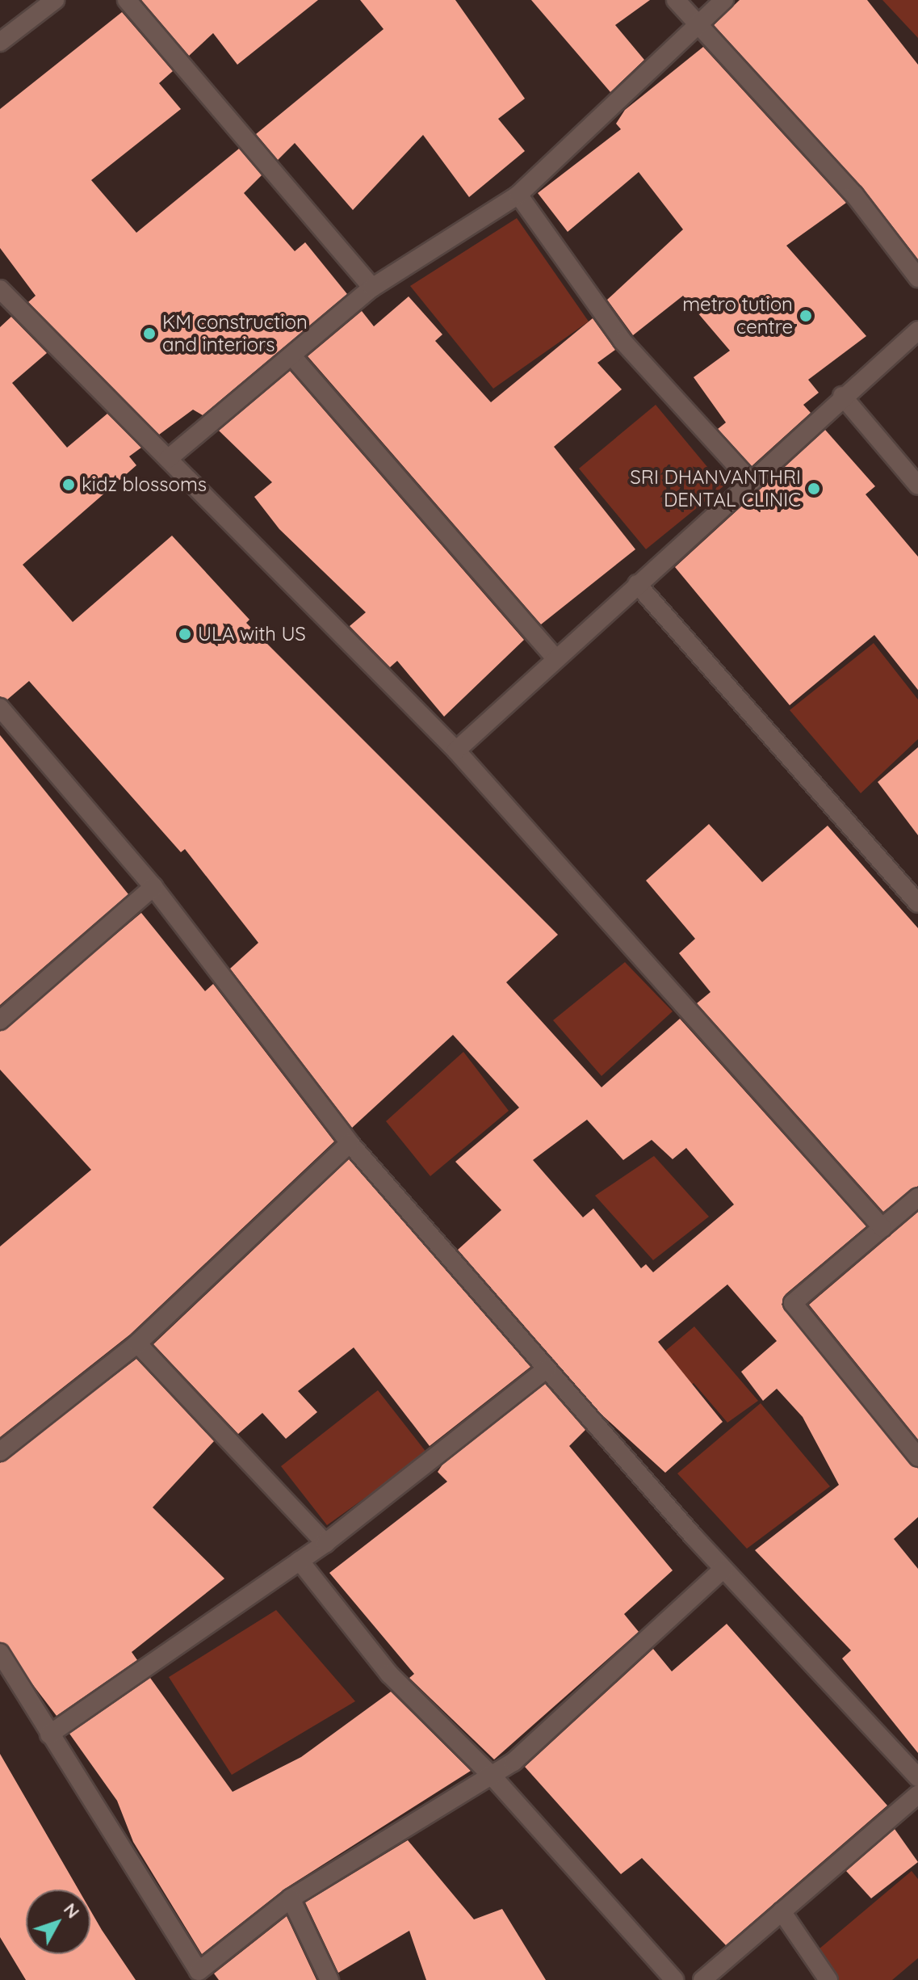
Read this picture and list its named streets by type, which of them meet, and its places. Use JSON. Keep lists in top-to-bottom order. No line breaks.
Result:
{"places":["metro tution centre","KM construction and interiors","kidz blossoms","SRI DHANVANTHRI DENTAL CLINIC","ULA with US"],"north":"top right"}
